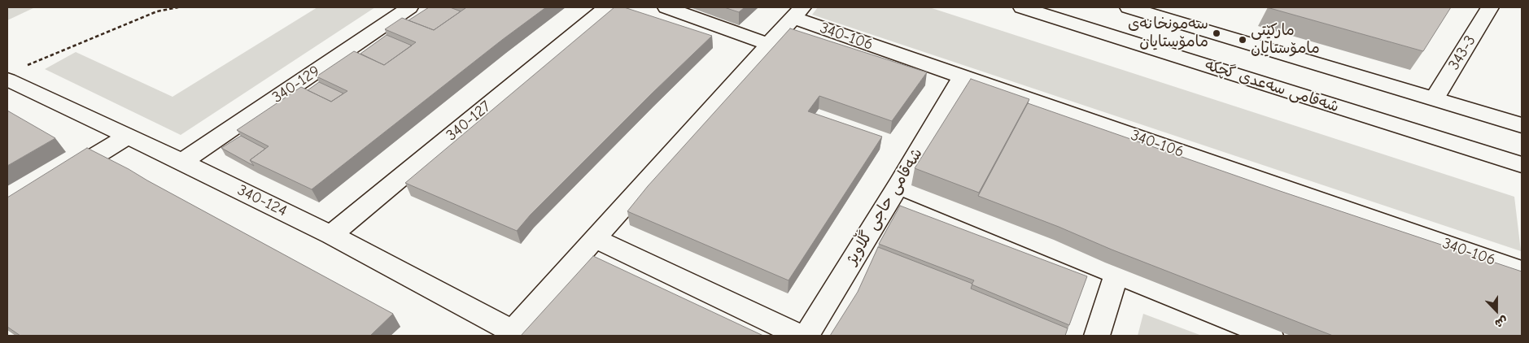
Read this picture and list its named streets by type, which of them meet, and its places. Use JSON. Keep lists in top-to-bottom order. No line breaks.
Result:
{"streets":{"street":["340-106","343-3","340-129","شەقامی سەعدی گچکە","340-127","340-124","شەقامی حاجی گڵاویژ"]},"crossings":[["340-106","شەقامی حاجی گڵاویژ"],["340-129","340-124"],["340-127","340-124"]],"places":["سەمونخانەی مامۆستایان","مارکێتی مامۆستایان"],"north":"bottom"}
